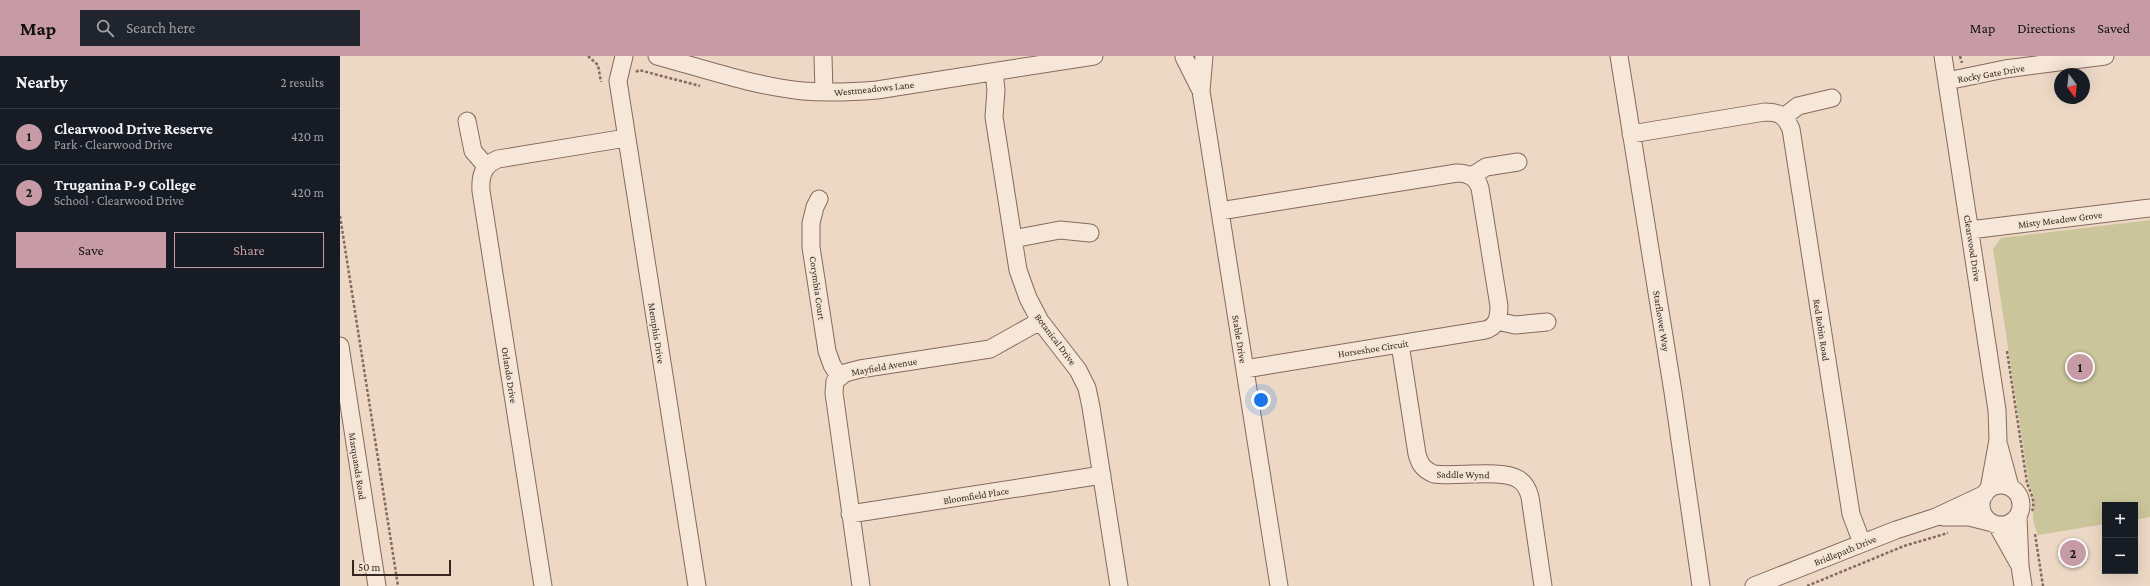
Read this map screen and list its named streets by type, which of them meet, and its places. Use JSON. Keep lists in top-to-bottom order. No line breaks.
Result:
{"streets":{"street":["Rocky Gate Drive","Westmeadows Lane","Misty Meadow Grove","Clearwood Drive","Corymbia Court","Starflower Way","Red Robin Road","Memphis Drive","Botanical Drive","Stable Drive","Horseshoe Circuit","Mayfield Avenue","Orlando Drive","Marquands Road","Saddle Wynd","Bloomfield Place","Bridlepath Drive"]},"crossings":[["Rocky Gate Drive","Clearwood Drive"],["Westmeadows Lane","Botanical Drive"],["Misty Meadow Grove","Clearwood Drive"],["Clearwood Drive","Bridlepath Drive"],["Corymbia Court","Mayfield Avenue"],["Red Robin Road","Bridlepath Drive"],["Botanical Drive","Mayfield Avenue"],["Botanical Drive","Bloomfield Place"],["Stable Drive","Horseshoe Circuit"],["Horseshoe Circuit","Saddle Wynd"],["Mayfield Avenue","Bloomfield Place"]],"scale_bar":"50 m","north":"bottom","page":{"header":"Map","search":"Search here","nav":["Map","Directions","Saved"],"heading":["Nearby","2 results"],"list":[{"mark":"1","name":"Clearwood Drive Reserve","note":"Park · Clearwood Drive","value":"420 m"},{"mark":"2","name":"Truganina P-9 College","note":"School · Clearwood Drive","value":"420 m"}],"buttons":["Save","Share"],"pins":["1","2"],"map_buttons":["+","−"],"scale":"50 m"}}
